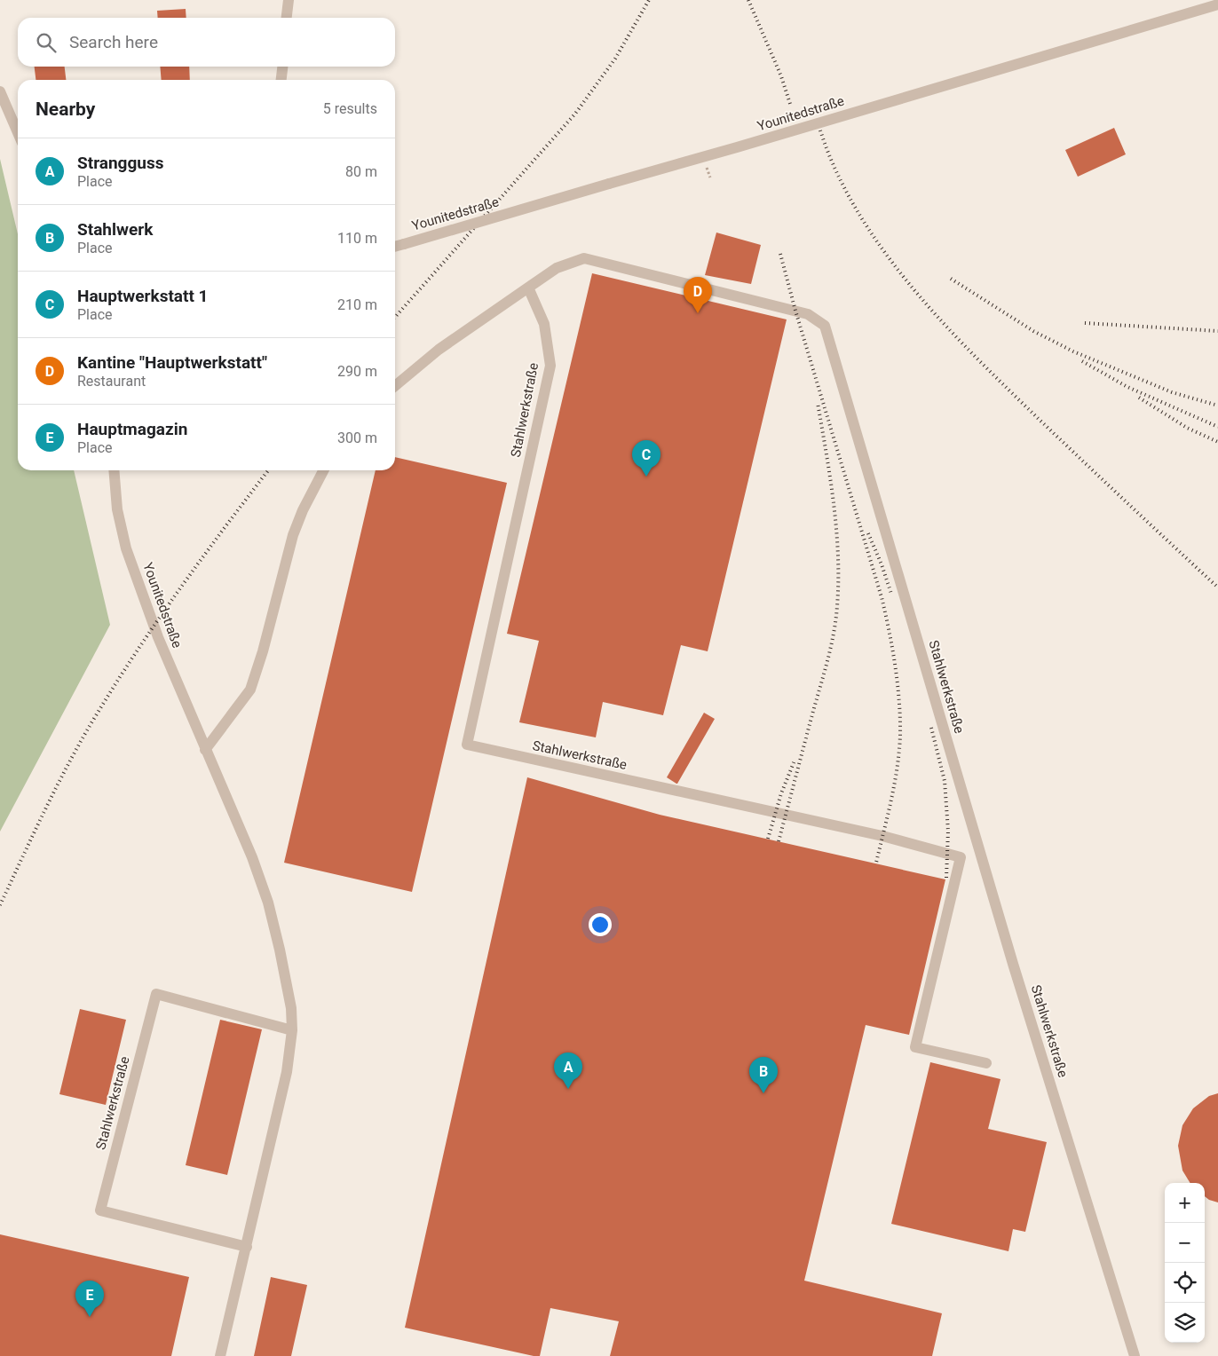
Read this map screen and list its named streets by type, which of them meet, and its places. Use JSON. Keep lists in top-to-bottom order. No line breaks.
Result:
{"streets":{"lane":["Younitedstraße","Stahlwerkstraße"]},"page":{"search":"Search here","heading":["Nearby","5 results"],"list":[{"mark":"A","name":"Strangguss","note":"Place","value":"80 m"},{"mark":"B","name":"Stahlwerk","note":"Place","value":"110 m"},{"mark":"C","name":"Hauptwerkstatt 1","note":"Place","value":"210 m"},{"mark":"D","name":"Kantine \"Hauptwerkstatt\"","note":"Restaurant","value":"290 m"},{"mark":"E","name":"Hauptmagazin","note":"Place","value":"300 m"}],"pins":["D","C","A","B","E"],"map_buttons":["+","−"]}}
